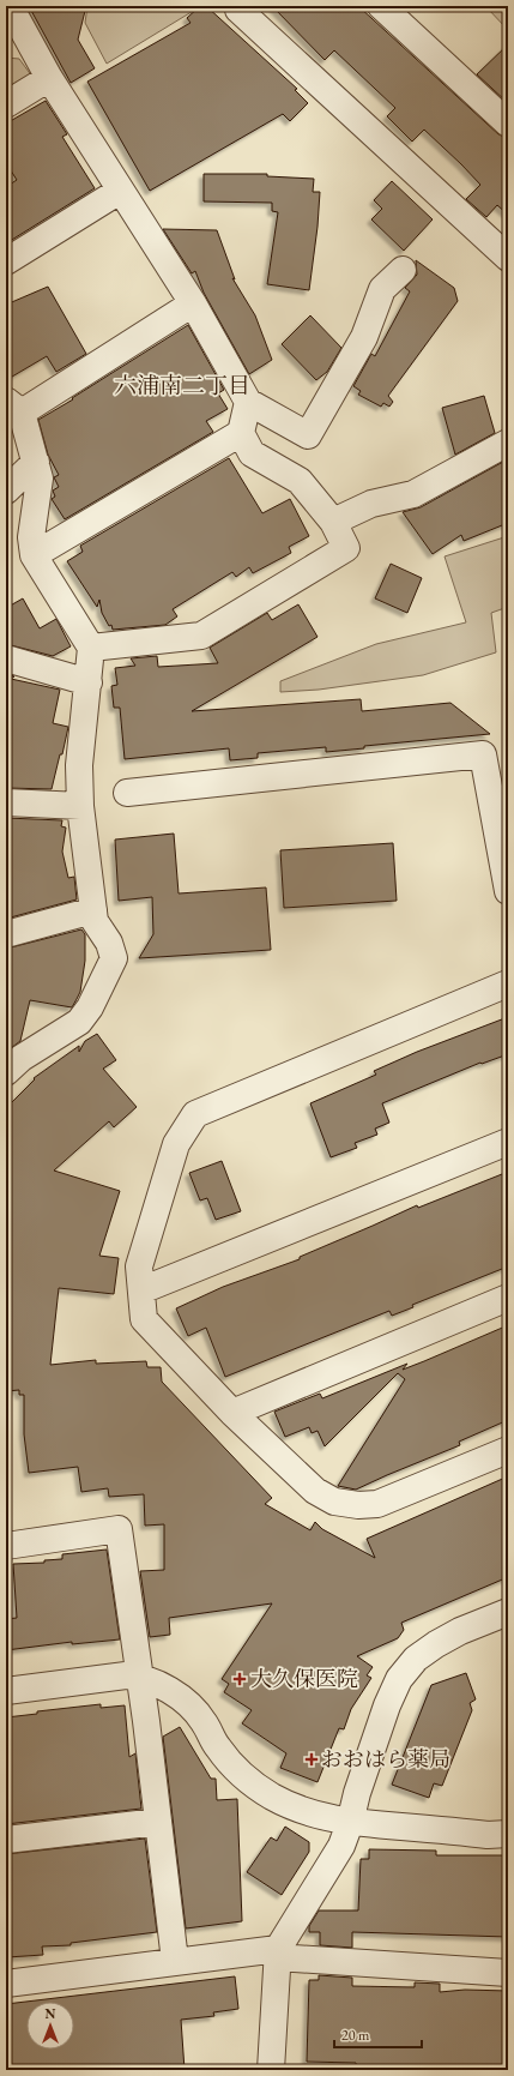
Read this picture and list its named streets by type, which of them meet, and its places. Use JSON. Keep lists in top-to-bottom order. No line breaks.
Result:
{"districts":["六浦南二丁目"],"places":{"health":["大久保医院","おおはら薬局"]},"scale_bar":"20 m","north":"top"}
